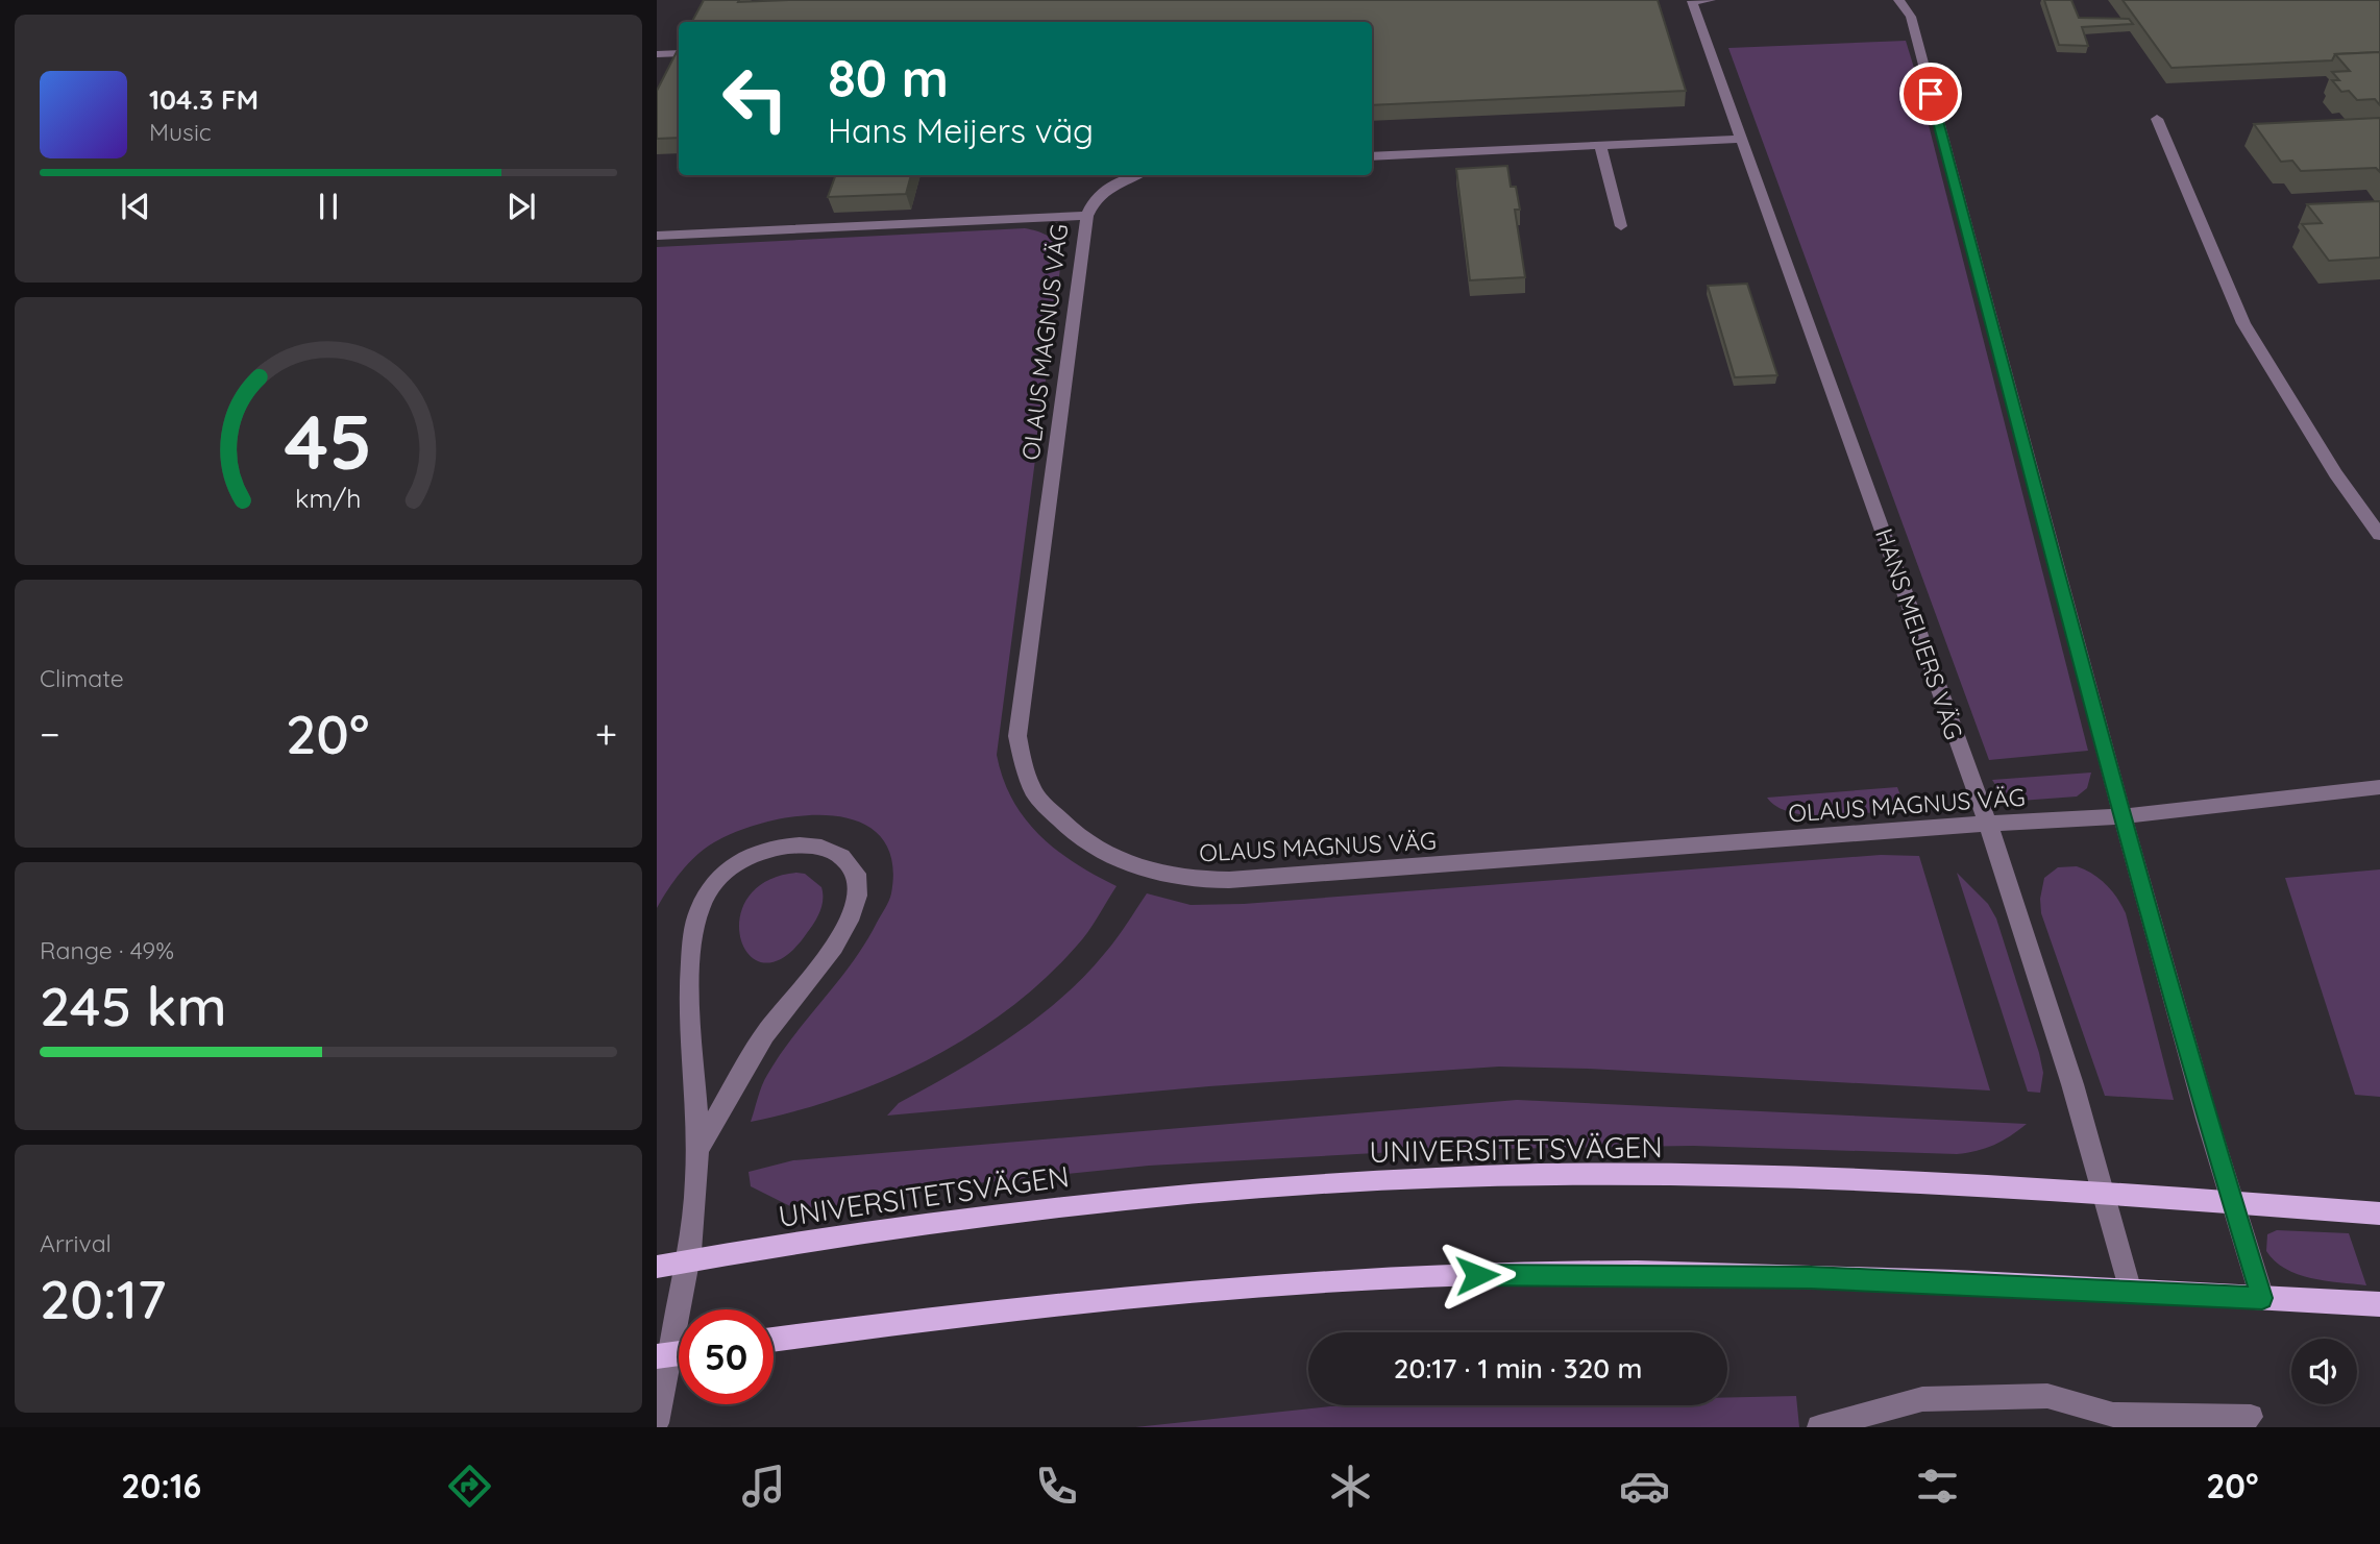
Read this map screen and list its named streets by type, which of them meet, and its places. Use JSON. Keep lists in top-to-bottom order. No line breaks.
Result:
{"streets":{"main road":["UNIVERSITETSVÄGEN"],"street":["OLAUS MAGNUS VÄG","HANS MEIJERS VÄG"]},"crossings":[["OLAUS MAGNUS VÄG","HANS MEIJERS VÄG"],["HANS MEIJERS VÄG","UNIVERSITETSVÄGEN"]],"page":{"turn":["80 m","Hans Meijers väg"],"song":["104.3 FM","Music"],"tile":["Climate",["Range · 49%","245 km"],["Arrival","20:17"]],"heat":["−","20°","+"],"limit":"50","trip":"20:17 · 1 min · 320 m","tabs":["20:16","20°"],"gauge":["45","km/h"]}}
